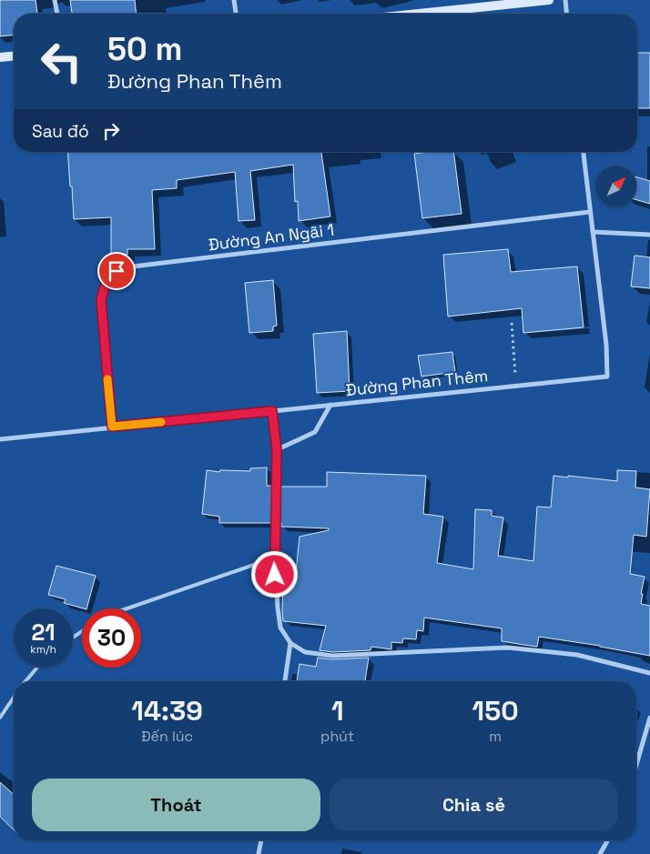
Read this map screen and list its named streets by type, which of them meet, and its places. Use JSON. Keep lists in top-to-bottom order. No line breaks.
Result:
{"streets":{"street":["Đường An Ngãi 1","Đường Phan Thêm"]},"crossings":[["Đường An Ngãi 1","Đường Phan Thêm"]],"north":"top right","page":{"turn":["50 m","Đường Phan Thêm"],"then":"Sau đó","speed":"21 km/h","limit":"30","eta":["14:39","Đến lúc","1","phút","150","m"],"buttons":["Thoát","Chia sẻ"]}}
